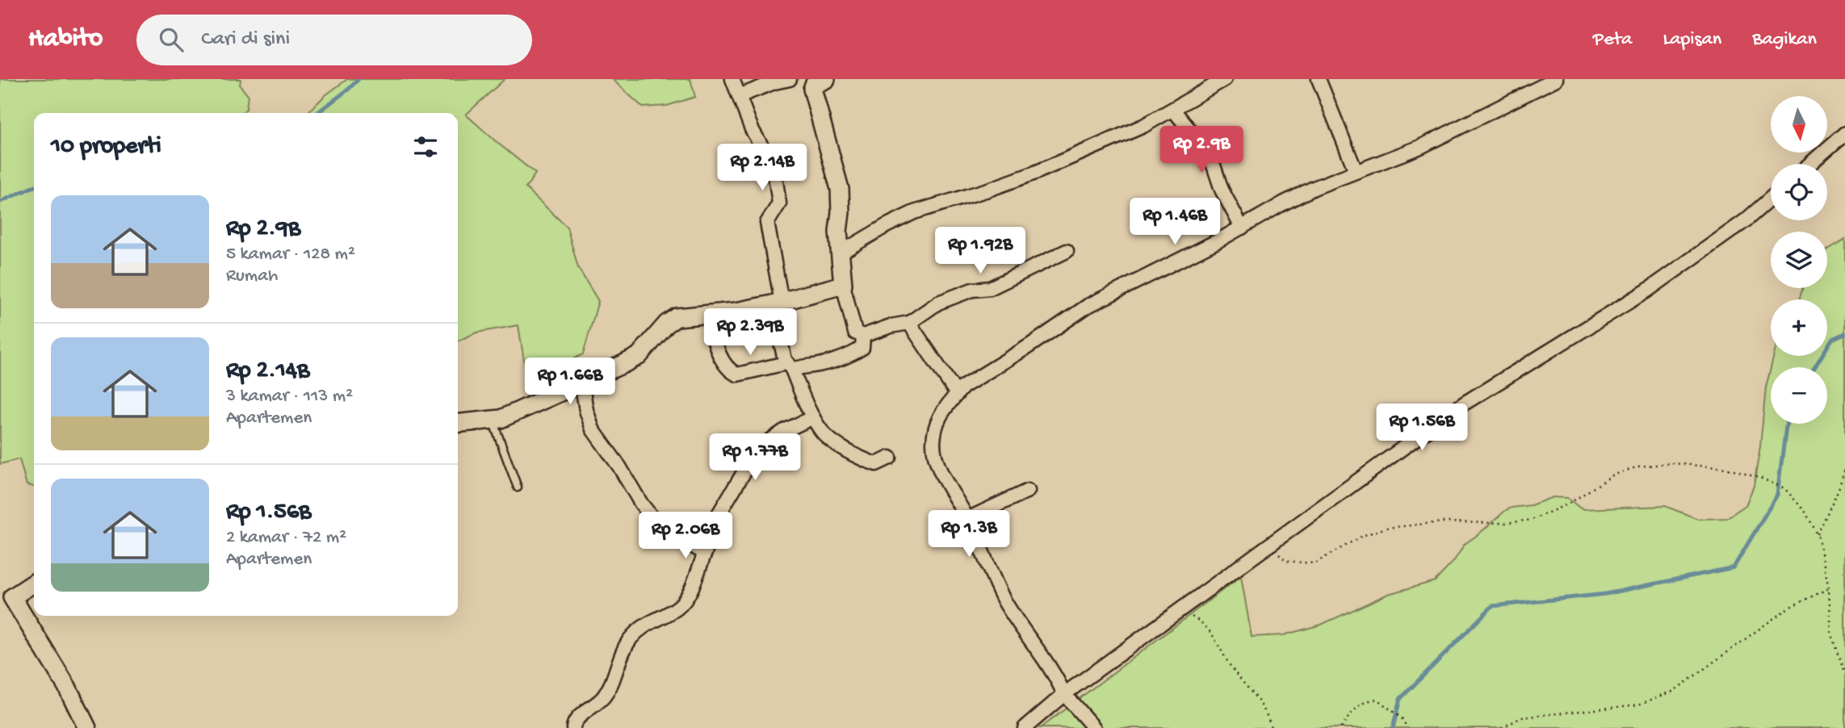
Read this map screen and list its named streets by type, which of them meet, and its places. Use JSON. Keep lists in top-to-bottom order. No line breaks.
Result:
{"north":"bottom","page":{"header":"Habito","search":"Cari di sini","nav":["Peta","Lapisan","Bagikan"],"map_buttons":["+","−"],"heading":"10 properti","price":["Rp 2.9B","Rp 2.14B","Rp 1.46B","Rp 1.92B","Rp 2.39B","Rp 1.66B","Rp 1.56B","Rp 1.77B","Rp 1.3B","Rp 2.06B"],"list":[{"name":"Rp 2.9B","note":"5 kamar · 128 m² · Rumah"},{"name":"Rp 2.14B","note":"3 kamar · 113 m² · Apartemen"},{"name":"Rp 1.56B","note":"2 kamar · 72 m² · Apartemen"}]}}
